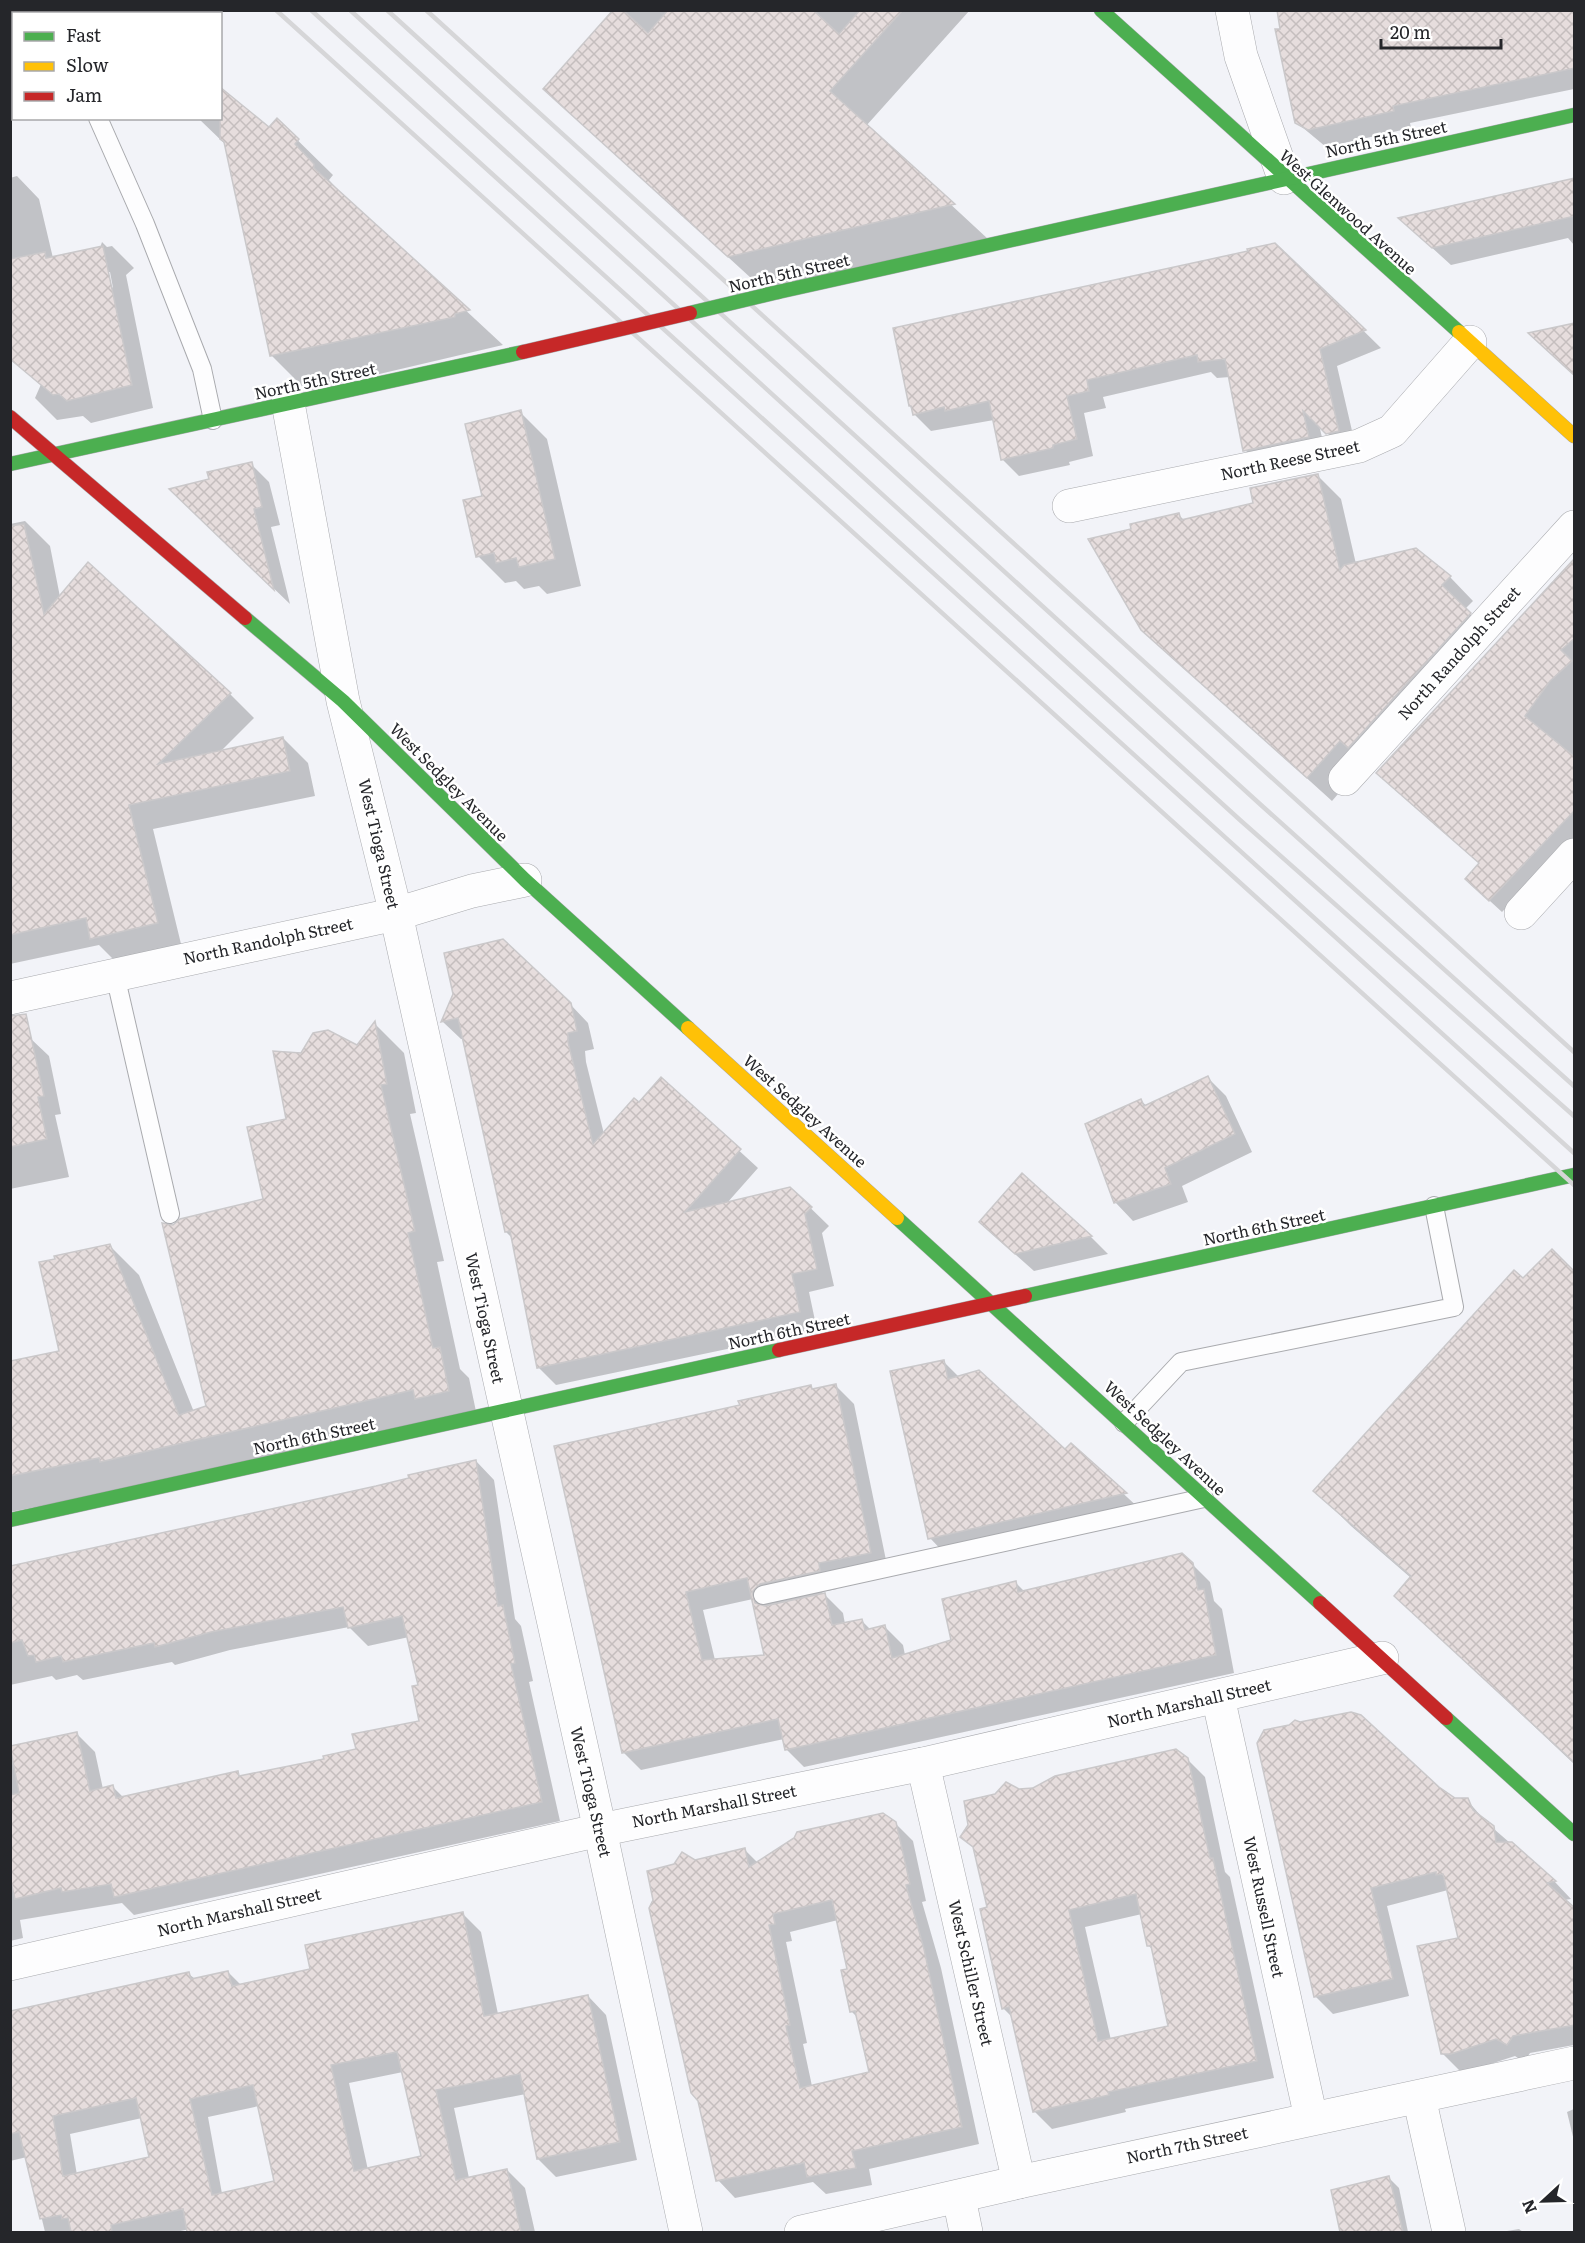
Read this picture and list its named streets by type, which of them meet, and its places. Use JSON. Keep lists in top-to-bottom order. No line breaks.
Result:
{"streets":{"street":["North 5th Street","West Glenwood Avenue","North Reese Street","North Randolph Street","West Sedgley Avenue","West Tioga Street","North 6th Street","North Marshall Street","West Russell Street","West Schiller Street","North 7th Street"]},"crossings":[["North 5th Street","West Glenwood Avenue"],["North 5th Street","West Sedgley Avenue"],["North 5th Street","West Tioga Street"],["West Glenwood Avenue","North Reese Street"],["North Randolph Street","West Sedgley Avenue"],["North Randolph Street","West Tioga Street"],["West Sedgley Avenue","West Tioga Street"],["West Sedgley Avenue","North 6th Street"],["West Sedgley Avenue","North Marshall Street"],["West Tioga Street","North 6th Street"],["West Tioga Street","North Marshall Street"],["North Marshall Street","West Russell Street"],["North Marshall Street","West Schiller Street"],["West Russell Street","North 7th Street"],["West Schiller Street","North 7th Street"]],"legend":["Fast","Slow","Jam"],"scale_bar":"20 m","north":"left"}
